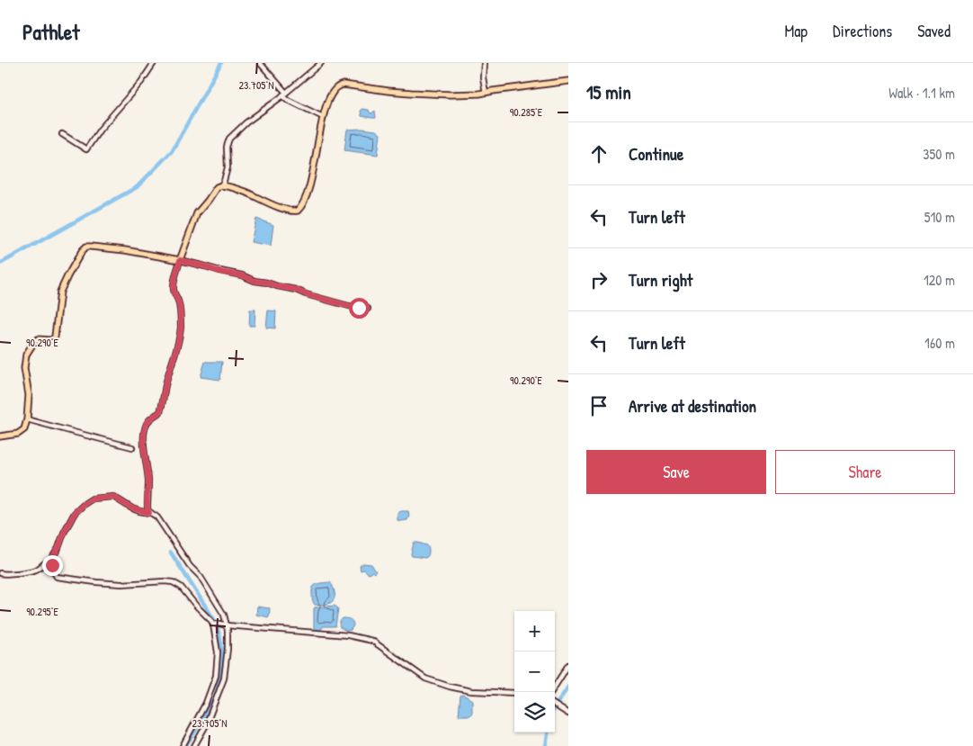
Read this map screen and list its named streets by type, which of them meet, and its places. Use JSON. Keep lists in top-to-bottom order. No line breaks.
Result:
{"page":{"header":"Pathlet","nav":["Map","Directions","Saved"],"heading":["15 min","Walk · 1.1 km"],"list":[["Continue","350 m"],["Turn left","510 m"],["Turn right","120 m"],["Turn left","160 m"],"Arrive at destination"],"buttons":["Save","Share"],"map_buttons":["+","−"]},"coordinates":["23.705°N","90.285°E","90.290°E","90.295°E"]}
